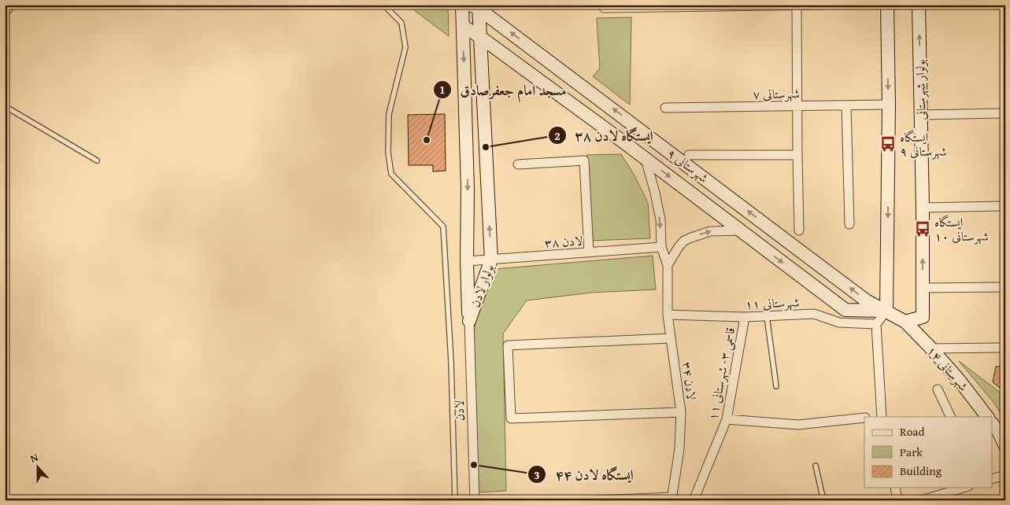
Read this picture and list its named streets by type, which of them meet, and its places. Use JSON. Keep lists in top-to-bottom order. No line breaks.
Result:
{"streets":{"street":["بولوار شهرستانی","شهرستانی ۷","شهرستانی ۹","لادن ۳۸","بولوار لادن","شهرستانی ۱۱","شهرستانی ۱۴","قاسمی ۳- شهرستانی ۱۱","لادن ۳۴","لادن"]},"crossings":[["بولوار شهرستانی","شهرستانی ۹"],["بولوار شهرستانی","شهرستانی ۱۴"],["شهرستانی ۹","بولوار لادن"],["شهرستانی ۹","شهرستانی ۱۴"],["لادن ۳۸","بولوار لادن"],["بولوار لادن","لادن"],["شهرستانی ۱۱","قاسمی ۳- شهرستانی ۱۱"],["شهرستانی ۱۱","لادن ۳۴"]],"places":{"other":["مسجد امام جعفرصادق","ایستگاه لادن ۳۸","ایستگاه لادن ۴۴"],"bus stop":["ایستگاه شهرستانی ۹","ایستگاه شهرستانی ۱۰"]},"legend":["Road","Park","Building"],"north":"top"}
